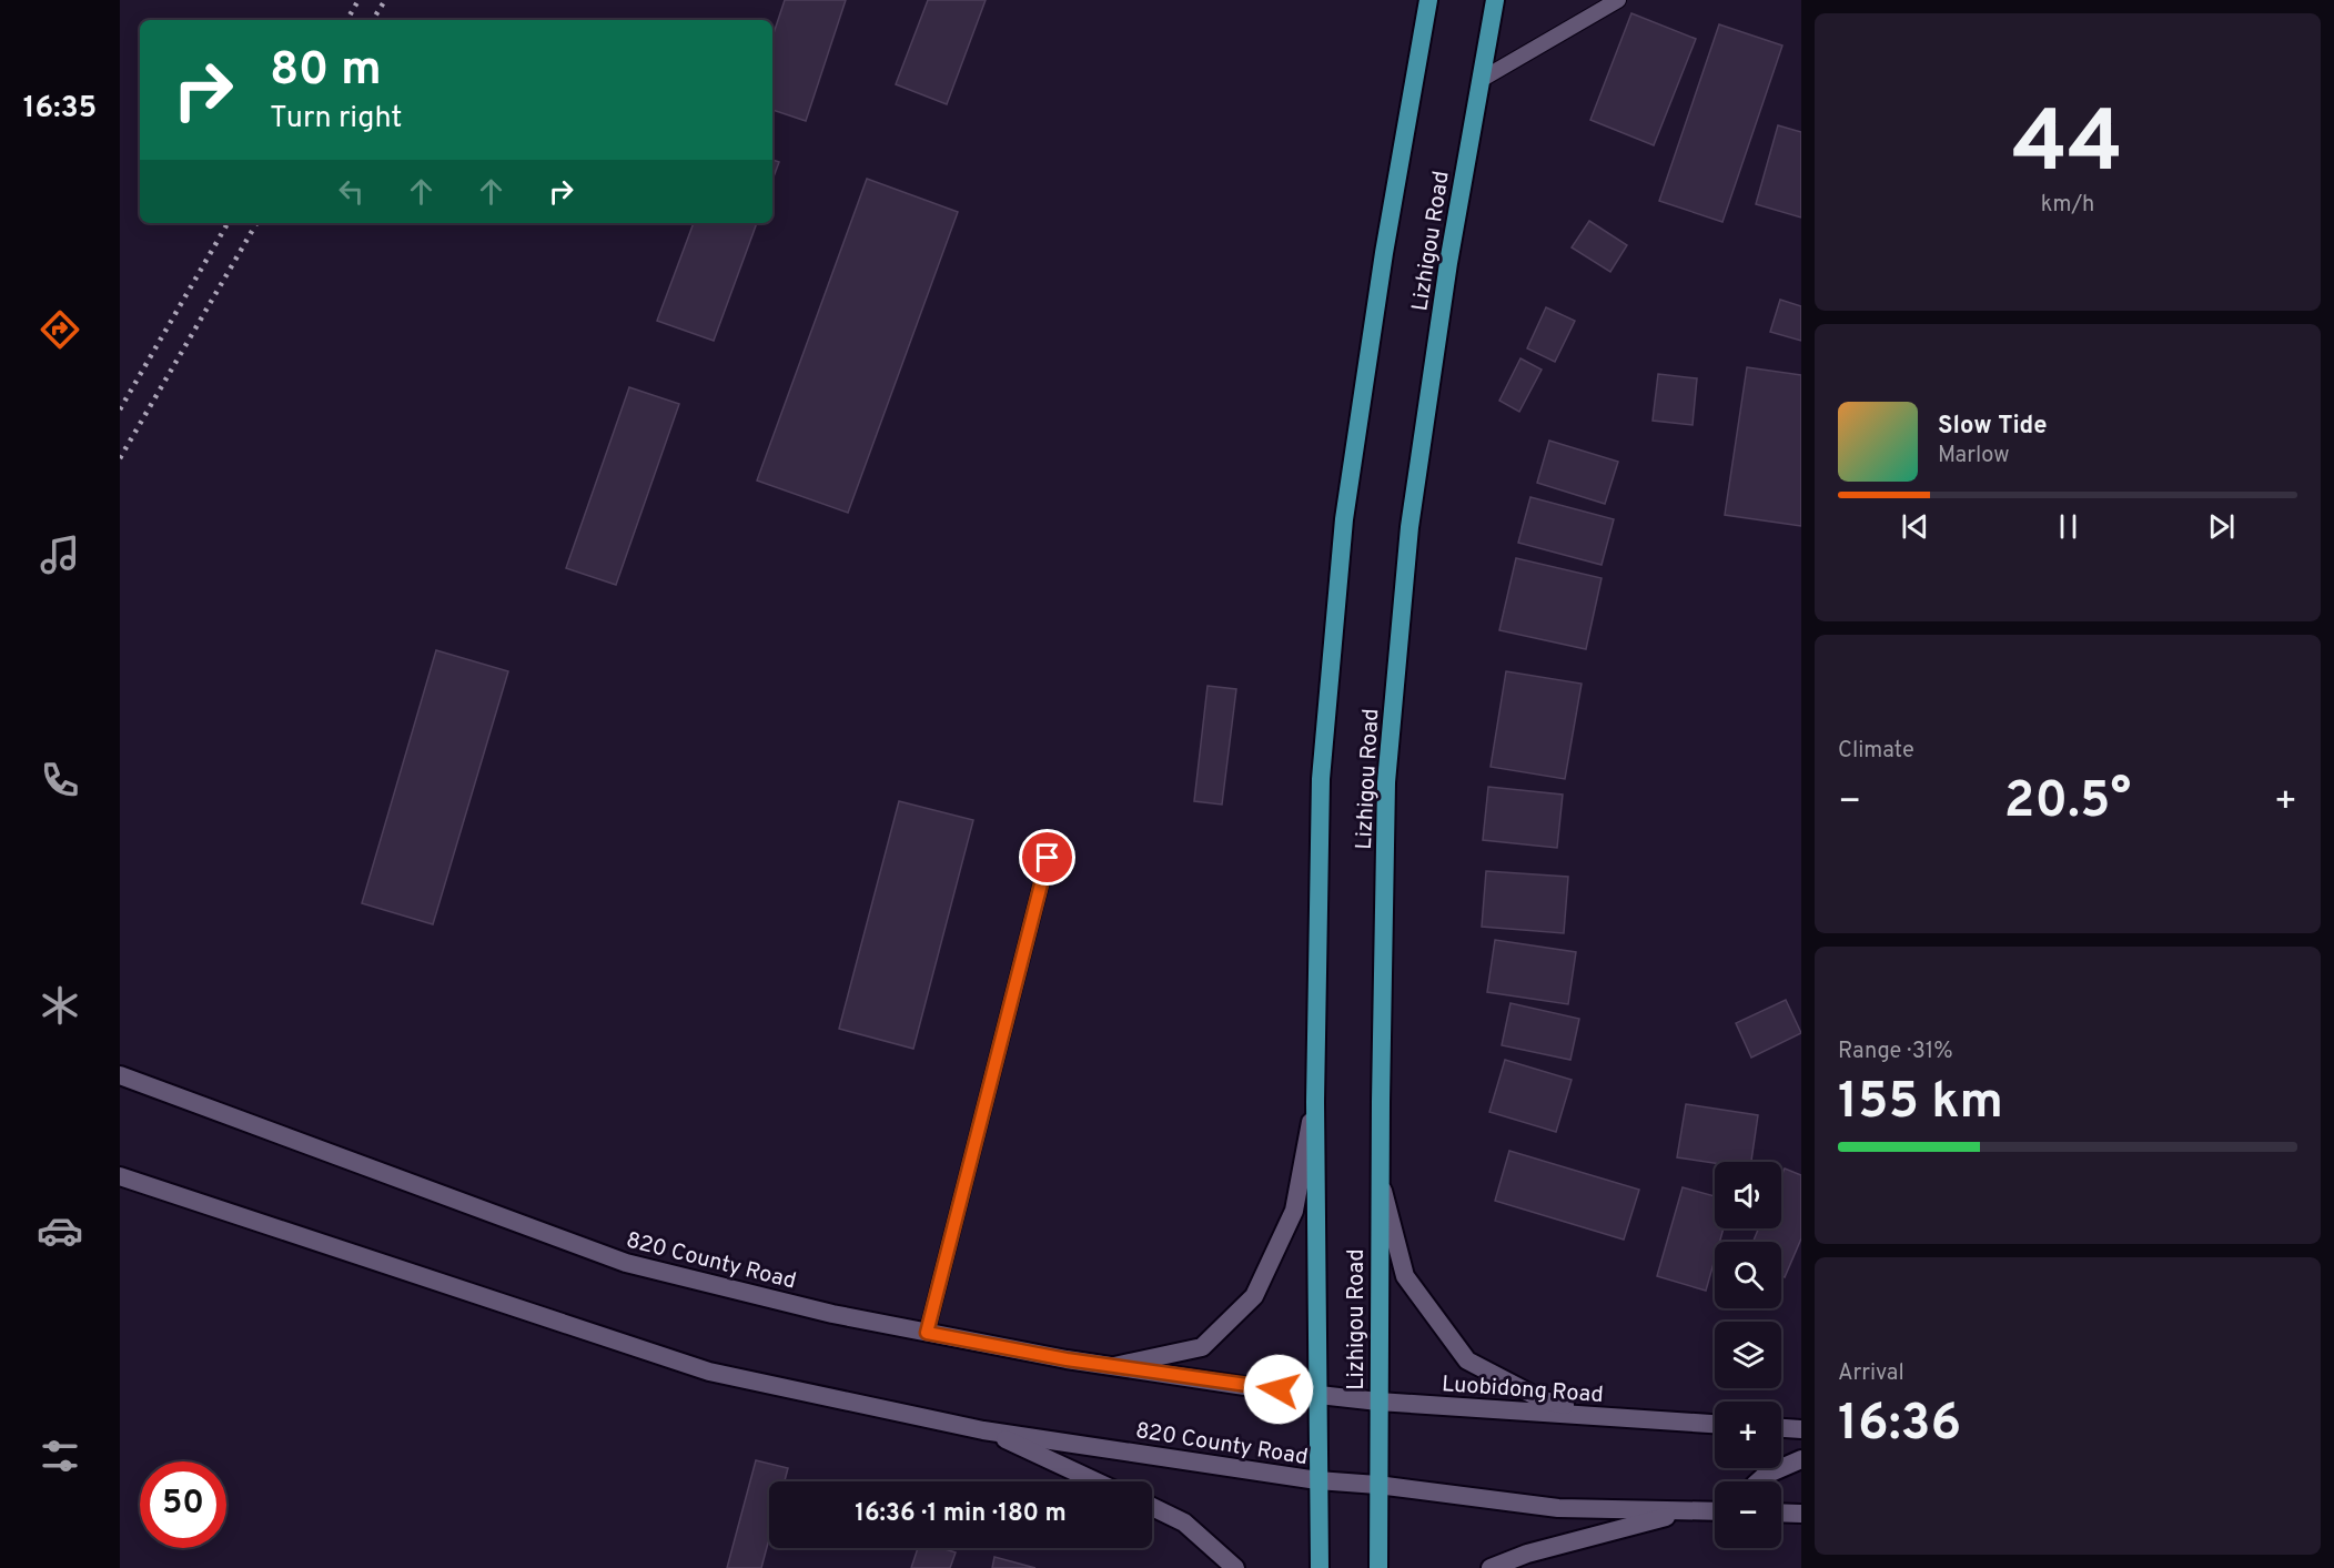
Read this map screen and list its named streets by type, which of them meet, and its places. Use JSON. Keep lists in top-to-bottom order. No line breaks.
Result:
{"streets":{"main road":["Lizhigou Road","820 County Road","Luobidong Road"]},"crossings":[["Lizhigou Road","820 County Road"],["Lizhigou Road","Luobidong Road"],["820 County Road","Luobidong Road"]],"page":{"tabs":"16:35","tile":[["44","km/h"],"Climate",["Range · 31%","155 km"],["Arrival","16:36"]],"turn":["80 m","Turn right"],"song":["Slow Tide","Marlow"],"heat":["−","20.5°","+"],"map_buttons":["+","−"],"limit":"50","trip":"16:36 · 1 min · 180 m"}}
